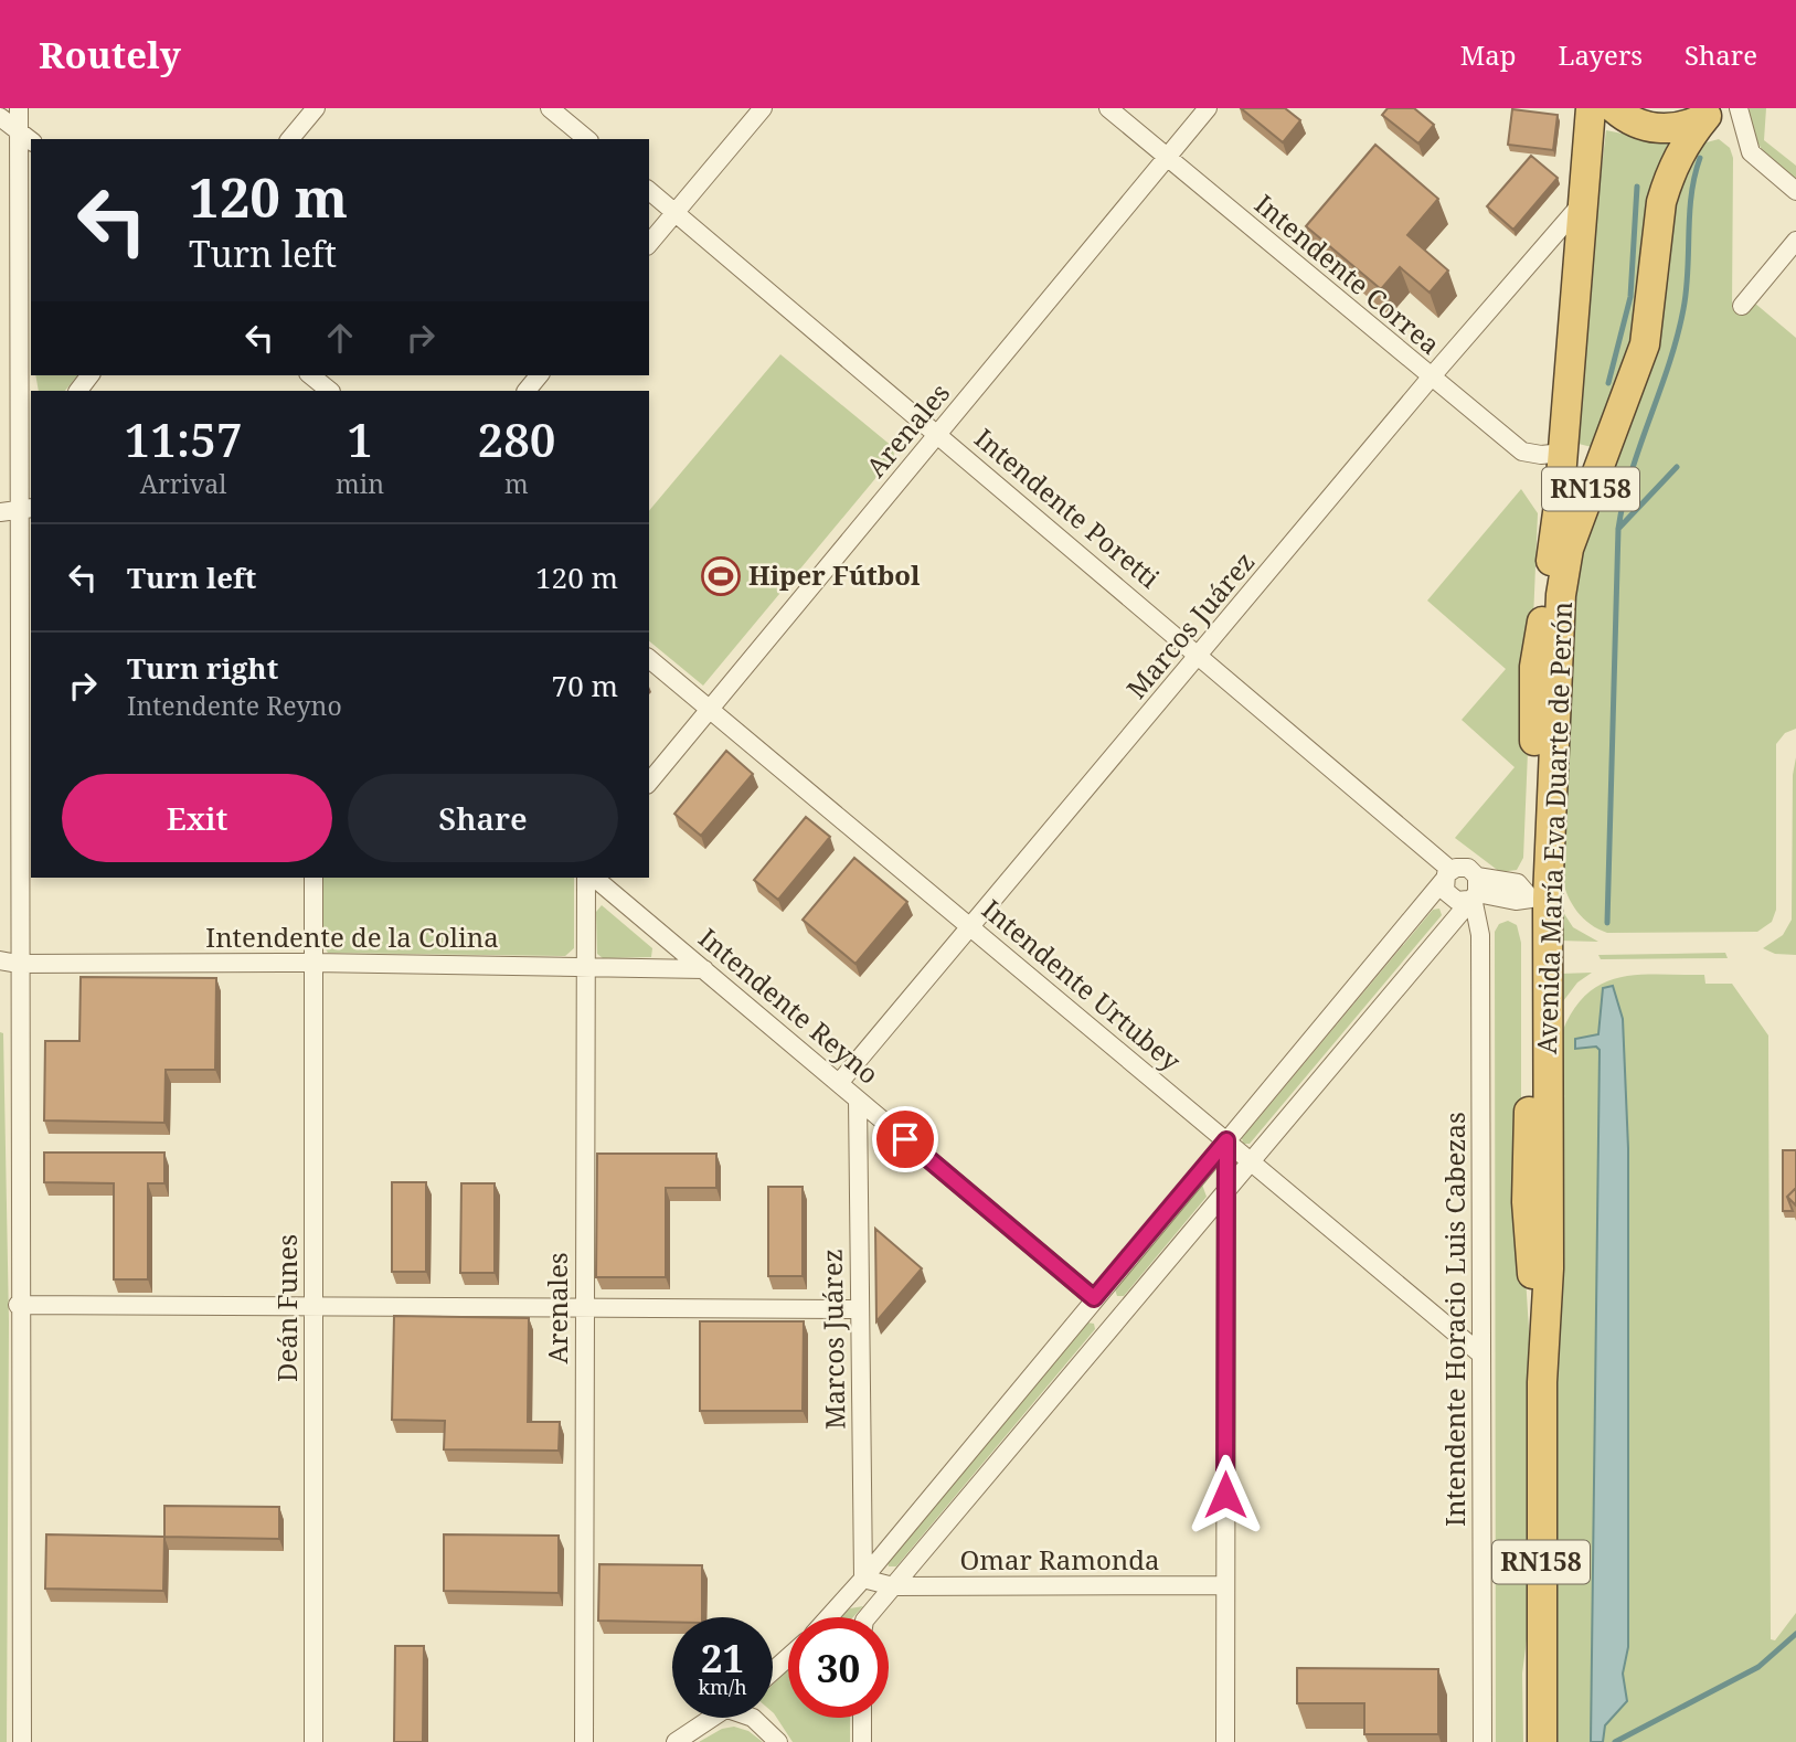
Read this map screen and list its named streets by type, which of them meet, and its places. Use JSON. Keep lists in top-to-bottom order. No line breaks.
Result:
{"streets":{"highway":["RN158","Avenida María Eva Duarte de Perón"],"street":["Intendente Correa","Arenales","Intendente Poretti","Marcos Juárez","Intendente de la Colina","Intendente Urtubey","Intendente Reyno","Deán Funes","Intendente Horacio Luis Cabezas","Omar Ramonda"]},"crossings":[["Intendente Correa","Arenales"],["Intendente Correa","Marcos Juárez"],["Intendente Correa","Avenida María Eva Duarte de Perón"],["Arenales","Intendente Poretti"],["Arenales","Intendente de la Colina"],["Arenales","Intendente Urtubey"],["RN158","Avenida María Eva Duarte de Perón"],["Intendente Poretti","Marcos Juárez"],["Intendente Poretti","Intendente Horacio Luis Cabezas"],["Marcos Juárez","Avenida María Eva Duarte de Perón"],["Marcos Juárez","Intendente Urtubey"],["Marcos Juárez","Intendente Reyno"],["Marcos Juárez","Omar Ramonda"],["Intendente de la Colina","Intendente Reyno"],["Intendente de la Colina","Deán Funes"],["Intendente Urtubey","Intendente Horacio Luis Cabezas"]],"places":{"sports":["Hiper Fútbol"]},"page":{"header":"Routely","nav":["Map","Layers","Share"],"turn":["120 m","Turn left"],"eta":["11:57","Arrival","1","min","280","m"],"list":[{"name":"Turn left","value":"120 m"},{"name":"Turn right","note":"Intendente Reyno","value":"70 m"}],"buttons":["Exit","Share"],"speed":"21 km/h","limit":"30"}}
